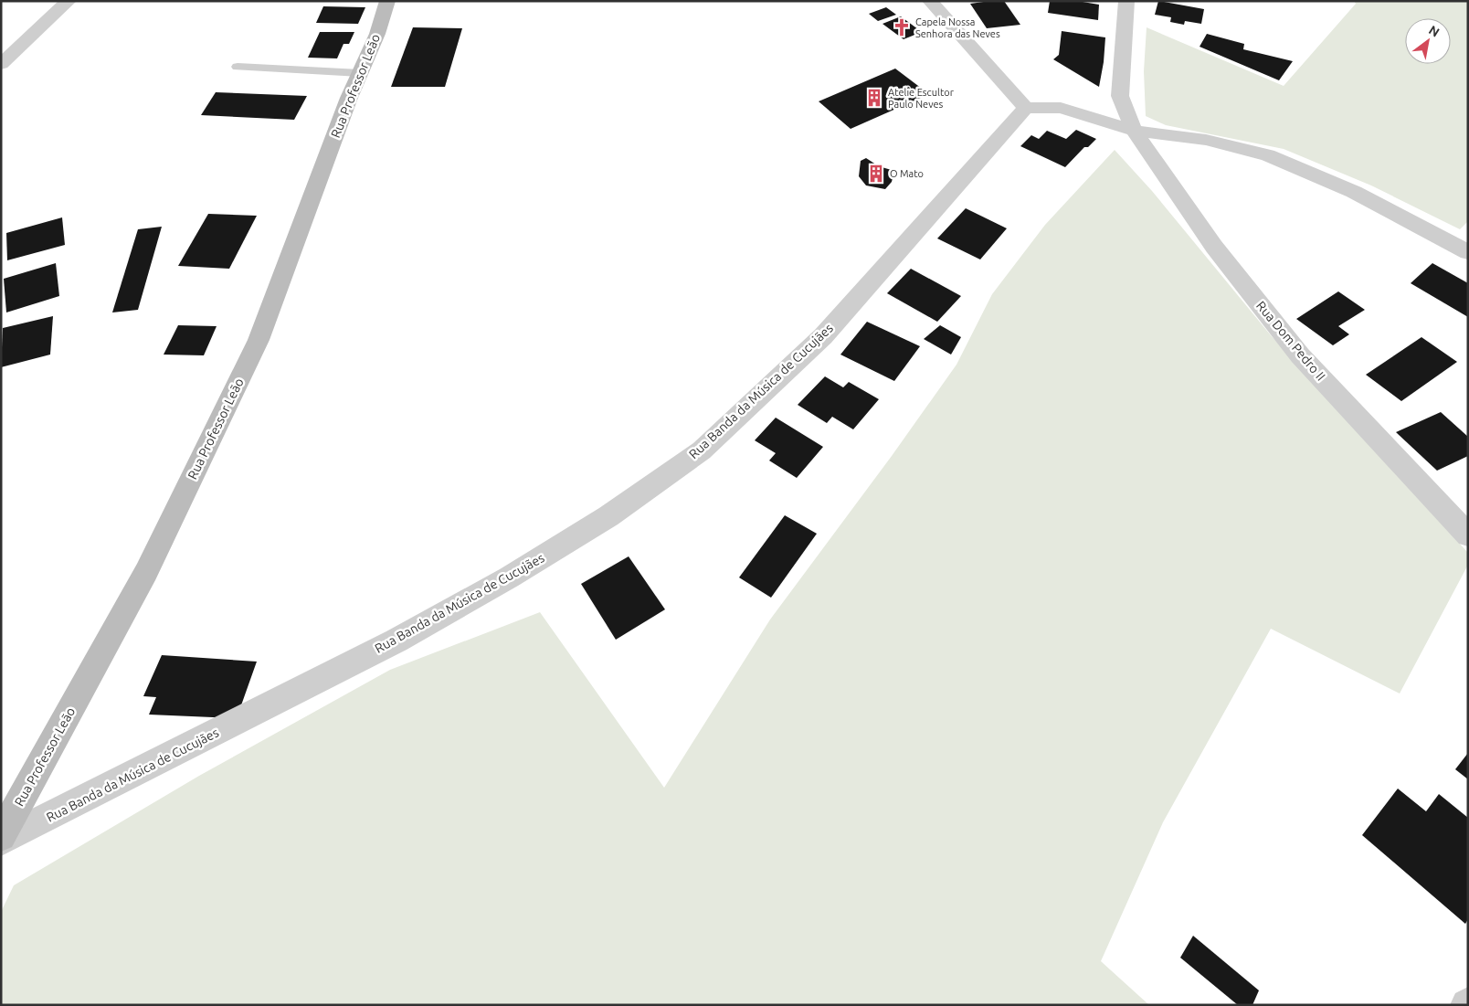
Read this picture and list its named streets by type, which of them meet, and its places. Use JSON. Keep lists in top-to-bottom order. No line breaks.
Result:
{"streets":{"street":["Rua Professor Leão","Rua Dom Pedro II","Rua Banda da Música de Cucujães"]},"places":{"church":["Capela Nossa Senhora das Neves"],"building":["Atelie Escultor Paulo Neves","O Mato"]},"north":"top right"}
